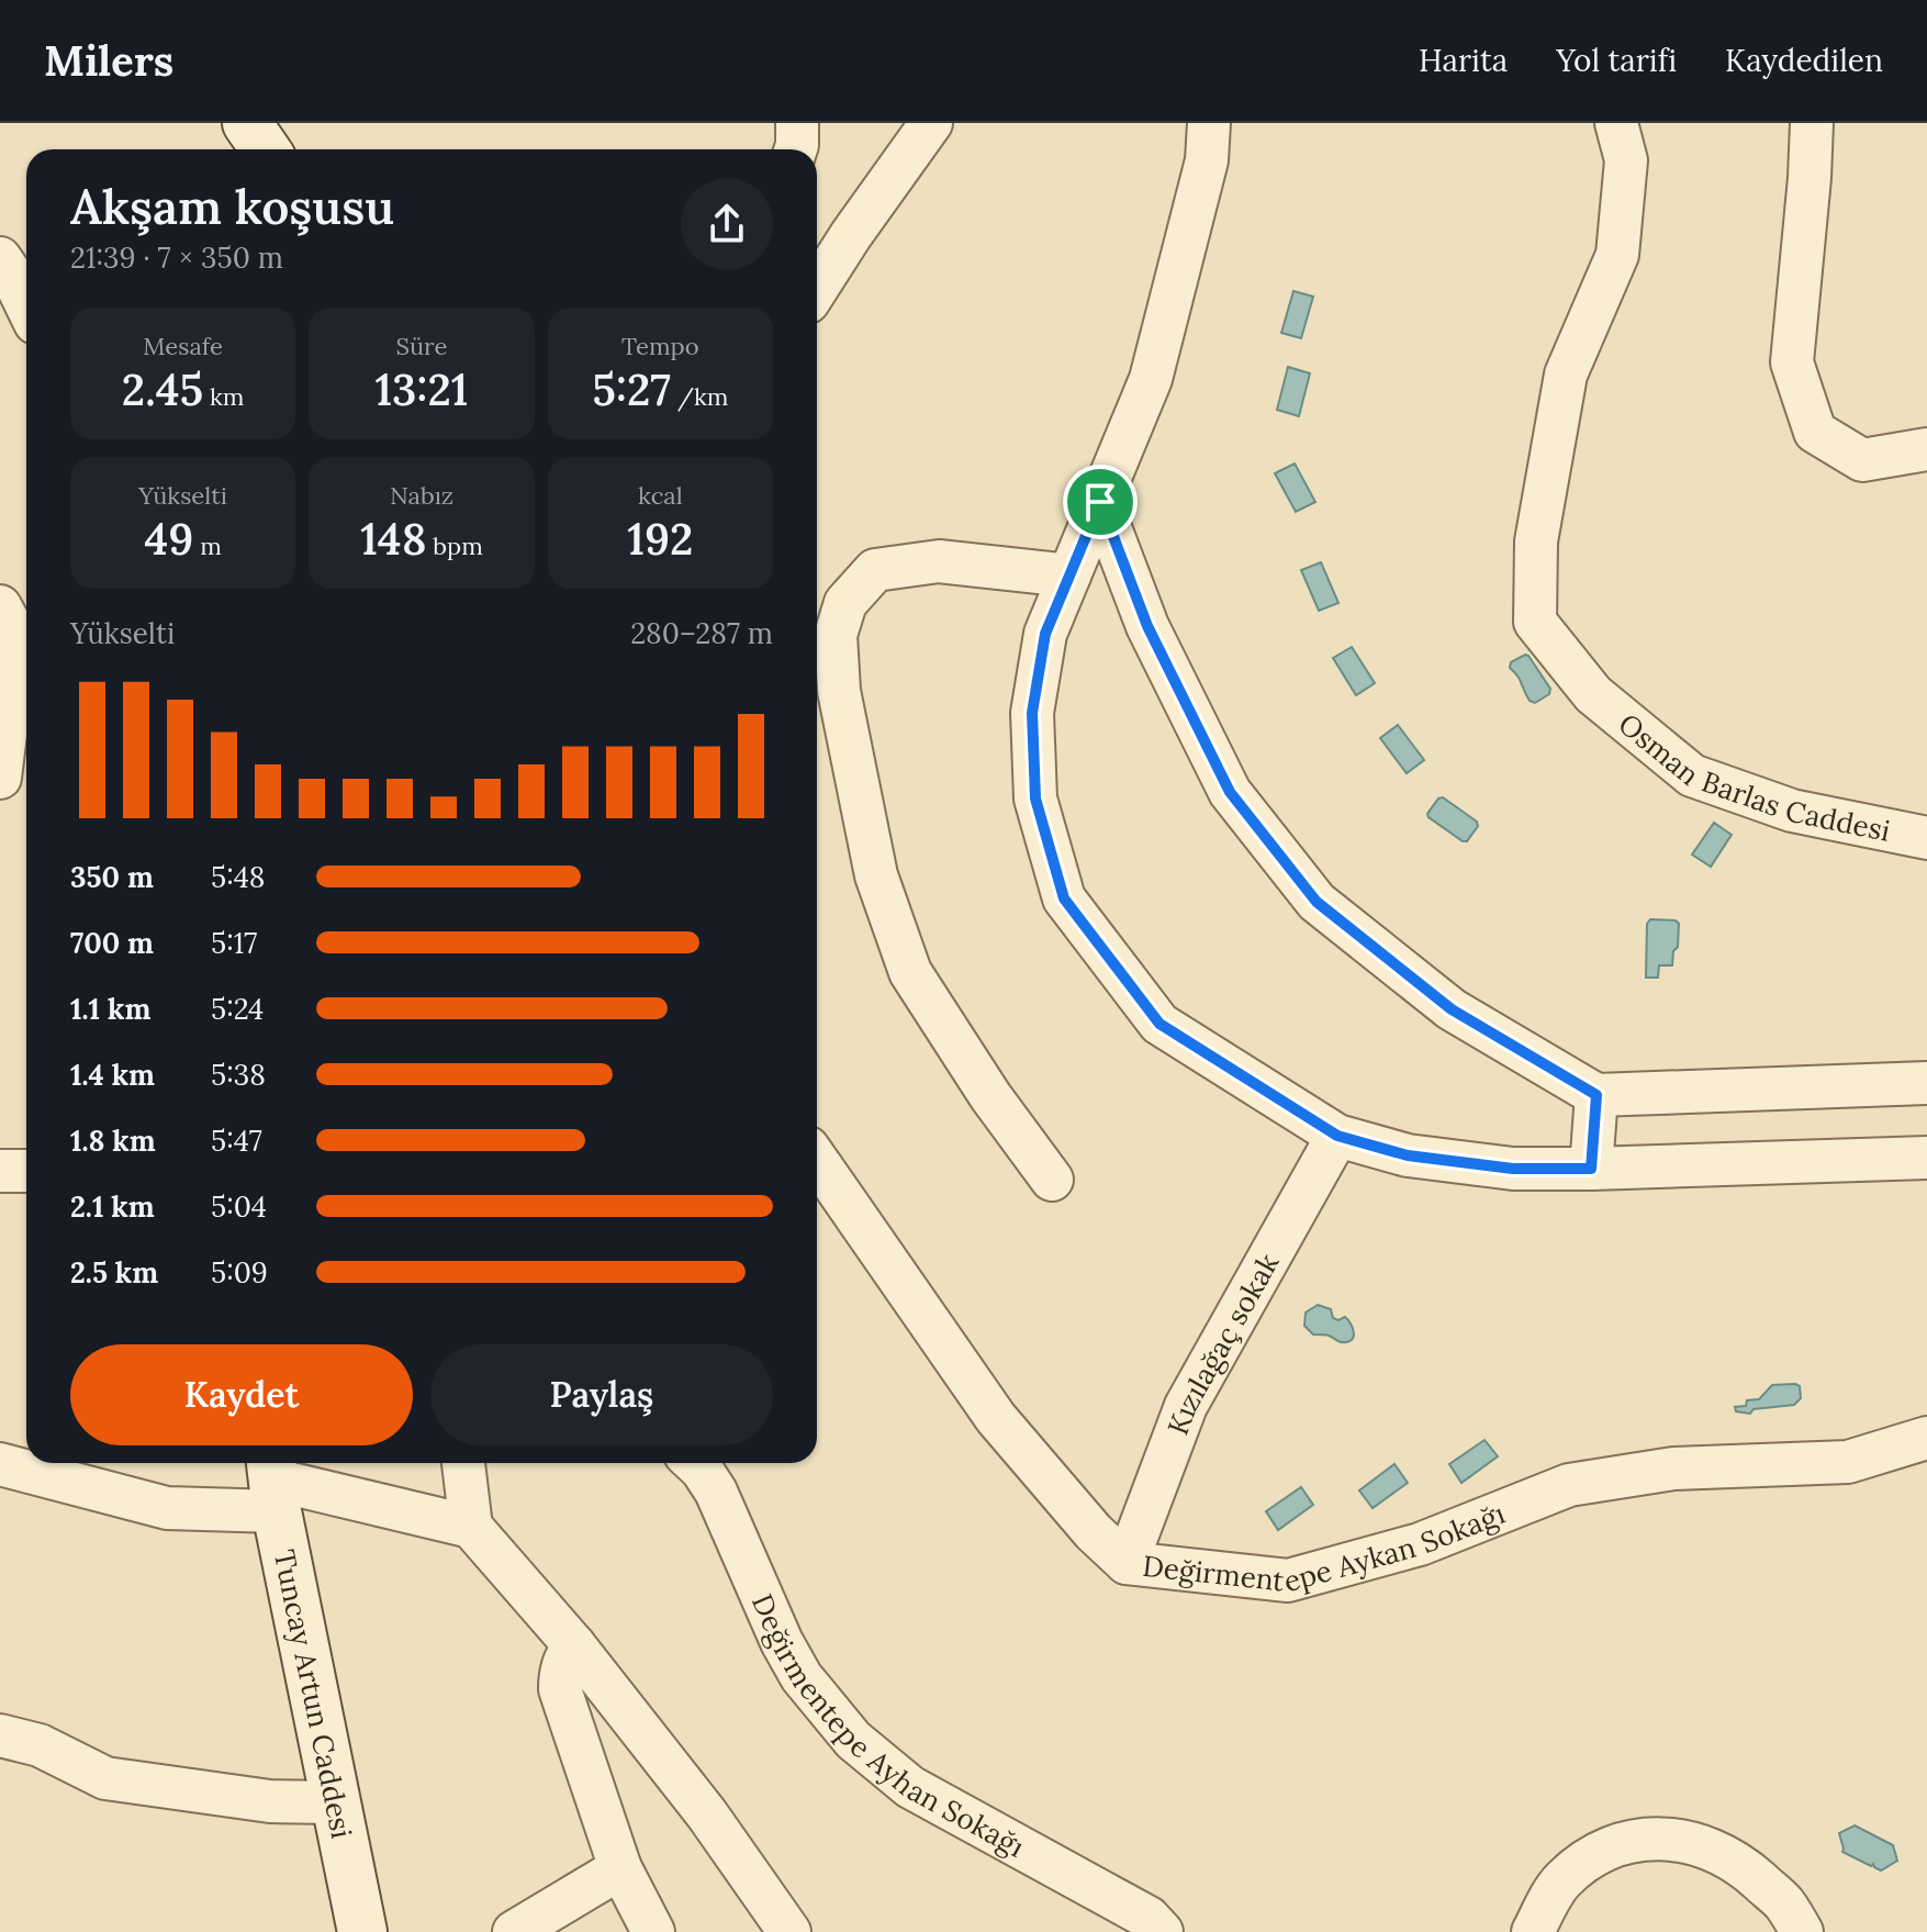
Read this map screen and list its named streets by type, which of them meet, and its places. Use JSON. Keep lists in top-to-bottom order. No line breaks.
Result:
{"streets":{"street":["Osman Barlas Caddesi","Kızılağaç sokak","Değirmentepe Aykan Sokağı","Tuncay Artun Caddesi","Değirmentepe Ayhan Sokağı"]},"crossings":[["Kızılağaç sokak","Değirmentepe Aykan Sokağı"]],"page":{"header":"Milers","nav":["Harita","Yol tarifi","Kaydedilen"],"heading":["Akşam koşusu","21:39 · 7 × 350 m"],"stats":[["Mesafe","2.45 km"],["Süre","13:21"],["Tempo","5:27 /km"],["Yükselti","49 m"],["Nabız","148 bpm"],["kcal","192"]],"chart":["Yükselti","280–287 m"],"list":[{"name":"350 m","note":"5:48"},{"name":"700 m","note":"5:17"},{"name":"1.1 km","note":"5:24"},{"name":"1.4 km","note":"5:38"},{"name":"1.8 km","note":"5:47"},{"name":"2.1 km","note":"5:04"},{"name":"2.5 km","note":"5:09"}],"buttons":["Kaydet","Paylaş"]}}
